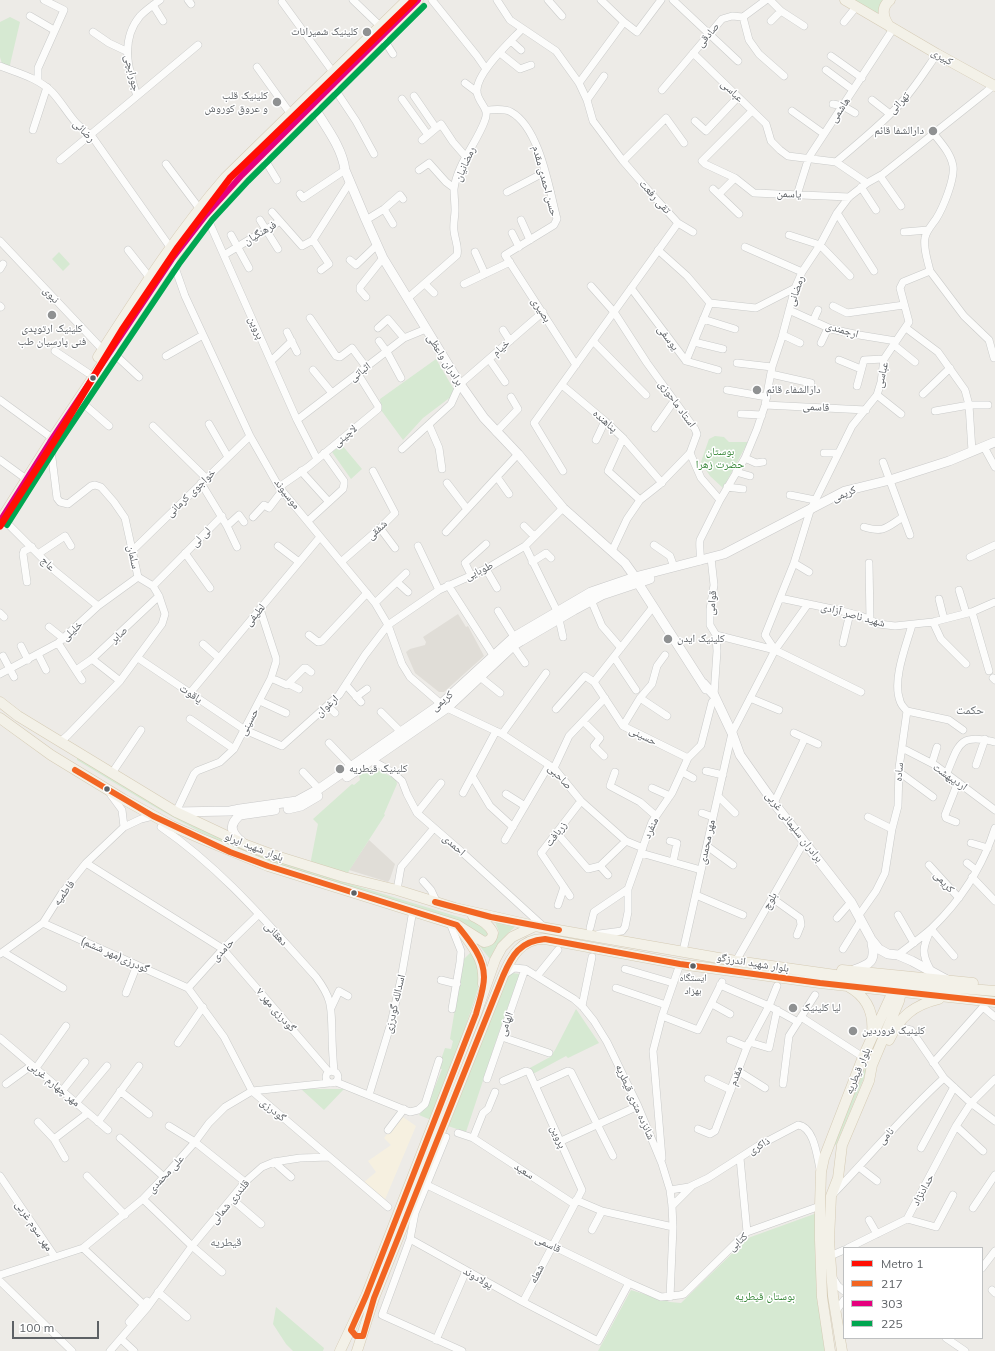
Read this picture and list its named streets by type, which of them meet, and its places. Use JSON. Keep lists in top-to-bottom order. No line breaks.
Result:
{"streets":{"main road":["کبیری","برادران واعظی","کریمی","برادران سلیمانی غربی","بلوار شهید ایرلو","بلوار شهید اندرزگو","بلوار قیطریه"],"street":["صادقی","جورابچی","عباسی","تهرانی","هاشمی","رضائی","رمضانیان","حسن احمدی مقدم","یاسمن","تقی رفعت","فرهنگیان","رمضانی","نبوی","بصیری","پروین","ارجمندی","یوسفی","خیام","اثباتی","استاد ماحوزی","قاسمی","پناهنده","لاچینی","خواجوی کرمانی","موسیوند","شفقی","لی لی","سلمان","عاج","طوبایی","قوامی","لطیفی","شهید ناصر آزادی","خلیلی","صابر","یاقوت","ارغوان","حسینی","ساده","صاحبی","اردیبهشت","منفرد","زربافت","مهر محمدی","احمدی","فاطمیه","بلوچ","دهقانی","حامدی","گودرزی(مهر ششم)","اسدالله گودرزی","گودرزی مهر ۷","الهامی","مقدم","مهر چهارم غربی","شانزده متری قیطریه","گودرزی","نامی","ذاکری","سعید","علی محمدی","حدادنژاد","قلندری شمالی","مهر سوم غربی","کتابی","شعله","پولادوند"]},"crossings":[["صادقی","عباسی"],["کبیری","تهرانی"],["کبیری","هاشمی"],["کبیری","رمضانی"],["جورابچی","رضائی"],["عباسی","تهرانی"],["عباسی","هاشمی"],["عباسی","یاسمن"],["عباسی","رمضانی"],["عباسی","ارجمندی"],["عباسی","قاسمی"],["عباسی","کریمی"],["عباسی","شهید ناصر آزادی"],["هاشمی","یاسمن"],["رضائی","موسیوند"],["رمضانیان","حسن احمدی مقدم"],["رمضانیان","برادران واعظی"],["حسن احمدی مقدم","بصیری"],["یاسمن","رمضانی"],["تقی رفعت","بصیری"],["تقی رفعت","یوسفی"],["تقی رفعت","استاد ماحوزی"],["تقی رفعت","پناهنده"],["فرهنگیان","پروین"],["رمضانی","ارجمندی"],["رمضانی","قاسمی"],["رمضانی","کریمی"],["بصیری","خیام"],["پروین","اثباتی"],["پروین","لاچینی"],["پروین","سعید"],["پروین","شعله"],["خیام","برادران واعظی"],["برادران واعظی","اثباتی"],["برادران واعظی","استاد ماحوزی"],["برادران واعظی","کریمی"],["برادران واعظی","طوبایی"],["برادران واعظی","برادران سلیمانی غربی"],["اثباتی","لاچینی"],["استاد ماحوزی","پناهنده"],["قاسمی","شانزده متری قیطریه"],["قاسمی","کتابی"],["قاسمی","شعله"],["قاسمی","پولادوند"],["لاچینی","موسیوند"],["خواجوی کرمانی","موسیوند"],["خواجوی کرمانی","سلمان"],["موسیوند","کریمی"],["موسیوند","شفقی"],["موسیوند","طوبایی"],["موسیوند","لطیفی"],["موسیوند","ارغوان"],["موسیوند","صاحبی"],["کریمی","قوامی"],["کریمی","حسینی"],["کریمی","صاحبی"],["کریمی","برادران سلیمانی غربی"],["کریمی","احمدی"],["کریمی","بلوار شهید ایرلو"],["لی لی","سلمان"],["سلمان","خلیلی"],["سلمان","صابر"],["سلمان","یاقوت"],["سلمان","بلوار شهید ایرلو"],["عاج","خلیلی"],["طوبایی","ارغوان"],["قوامی","برادران سلیمانی غربی"],["قوامی","منفرد"],["لطیفی","یاقوت"],["لطیفی","حسینی"],["یاقوت","ارغوان"],["یاقوت","حسینی"],["ارغوان","حسینی"],["حسینی","منفرد"],["حسینی","بلوار شهید ایرلو"],["ساده","اردیبهشت"],["ساده","برادران سلیمانی غربی"],["صاحبی","منفرد"],["صاحبی","زربافت"],["صاحبی","مهر محمدی"],["برادران سلیمانی غربی","منفرد"],["برادران سلیمانی غربی","مهر محمدی"],["برادران سلیمانی غربی","بلوچ"],["منفرد","بلوار شهید اندرزگو"],["مهر محمدی","بلوار شهید اندرزگو"],["احمدی","بلوار شهید ایرلو"],["احمدی","بلوار شهید اندرزگو"],["بلوار شهید ایرلو","فاطمیه"],["بلوار شهید ایرلو","بلوار شهید اندرزگو"],["بلوار شهید ایرلو","اسدالله گودرزی"],["فاطمیه","گودرزی(مهر ششم)"],["بلوچ","بلوار شهید اندرزگو"],["دهقانی","حامدی"],["دهقانی","گودرزی مهر ۷"],["حامدی","گودرزی(مهر ششم)"],["حامدی","گودرزی مهر ۷"],["حامدی","گودرزی"],["گودرزی(مهر ششم)","گودرزی"],["بلوار شهید اندرزگو","بلوار قیطریه"],["الهامی","شانزده متری قیطریه"],["بلوار قیطریه","نامی"],["بلوار قیطریه","ذاکری"],["بلوار قیطریه","کتابی"],["شانزده متری قیطریه","ذاکری"],["شانزده متری قیطریه","سعید"],["شانزده متری قیطریه","کتابی"],["گودرزی","علی محمدی"],["گودرزی","قلندری شمالی"],["سعید","شعله"],["علی محمدی","مهر سوم غربی"],["شعله","پولادوند"]],"districts":["حکمت","قیطریه"],"parks":["بوستان حضرت زهرا","بوستان قیطریه"],"places":["کلینیک شمیرانات","کلینیک قلب و عروق کوروش","دارالشفا قائم","کلینیک ارتوپدی فنی پارسیان طب","دارالشفاء قائم","کلینیک ایدن","کلینیک قیطریه","ایستگاه بهزاد","لیا کلینیک","کلینیک فروردین"],"lines":["metro line 1","transit line 303","transit line 225","transit line 217"],"legend":["Metro 1","217","303","225"],"scale_bar":"100 m"}
